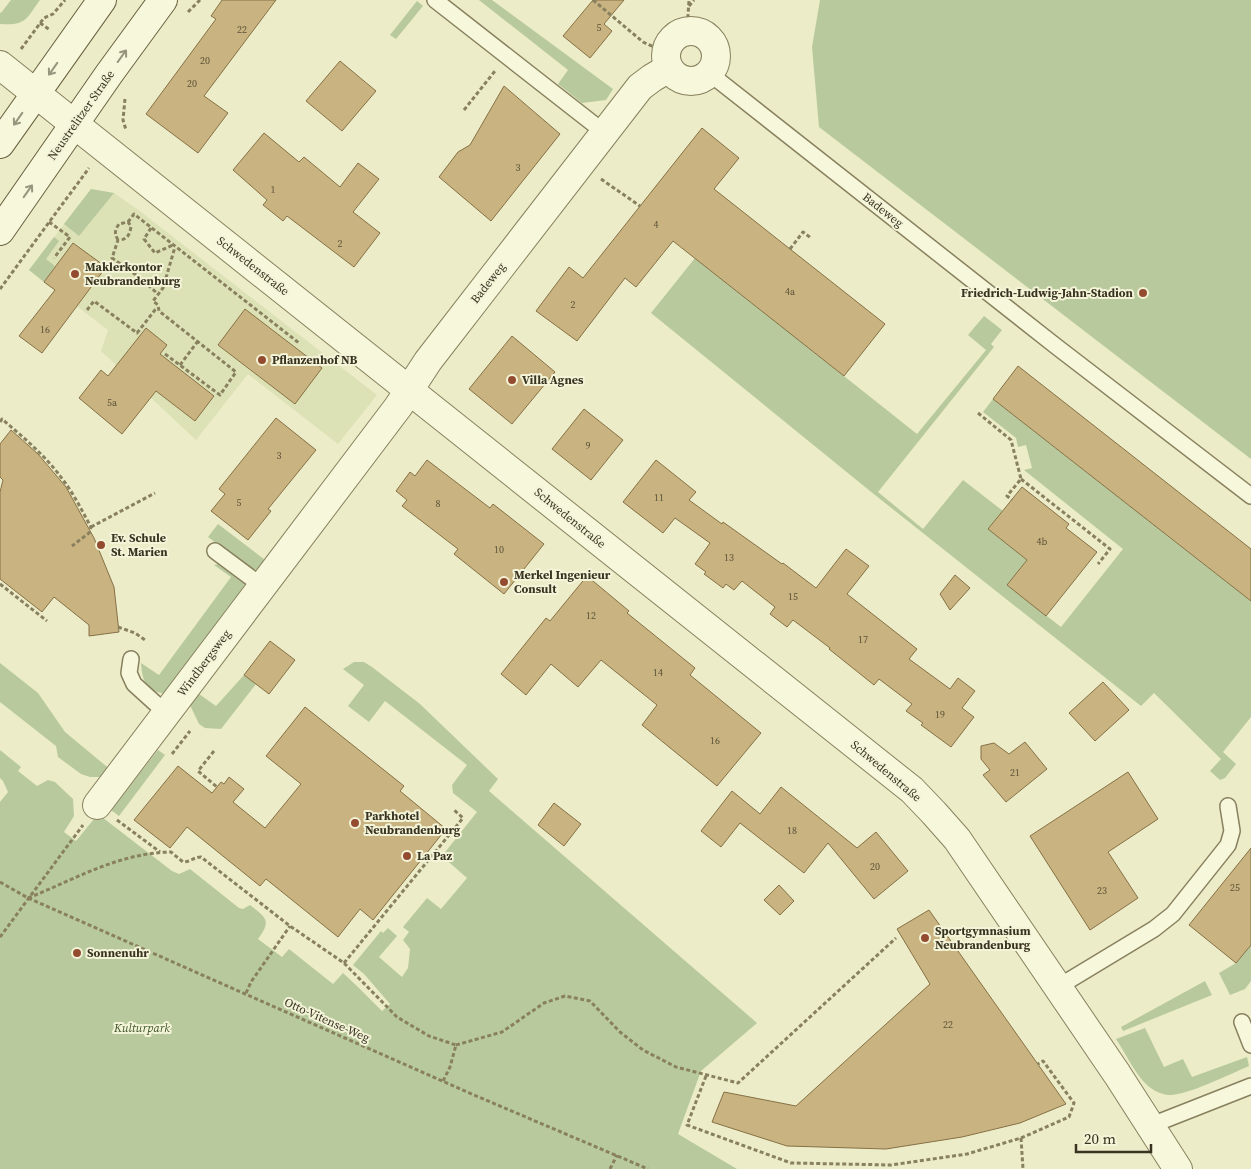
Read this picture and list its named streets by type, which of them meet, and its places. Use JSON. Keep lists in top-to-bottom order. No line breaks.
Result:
{"streets":{"street":["Neustrelitzer Straße","Badeweg","Schwedenstraße","Windbergsweg"],"path":["Otto-Vitense-Weg"]},"crossings":[["Neustrelitzer Straße","Schwedenstraße"],["Badeweg","Schwedenstraße"],["Badeweg","Windbergsweg"],["Schwedenstraße","Windbergsweg"]],"parks":["Kulturpark"],"places":["Maklerkontor Neubrandenburg","Friedrich-Ludwig-Jahn-Stadion","Pflanzenhof NB","Villa Agnes","Ev. Schule St. Marien","Merkel Ingenieur Consult","Parkhotel Neubrandenburg","La Paz","Sportgymnasium Neubrandenburg","Sonnenuhr"],"house_numbers":["5","22","20","20","3","1","4","2","4a","2","16","5a","9","3","11","5","8","4b","10","13","15","12","17","14","19","16","21","18","20","25","23","22"],"scale_bar":"20 m"}
